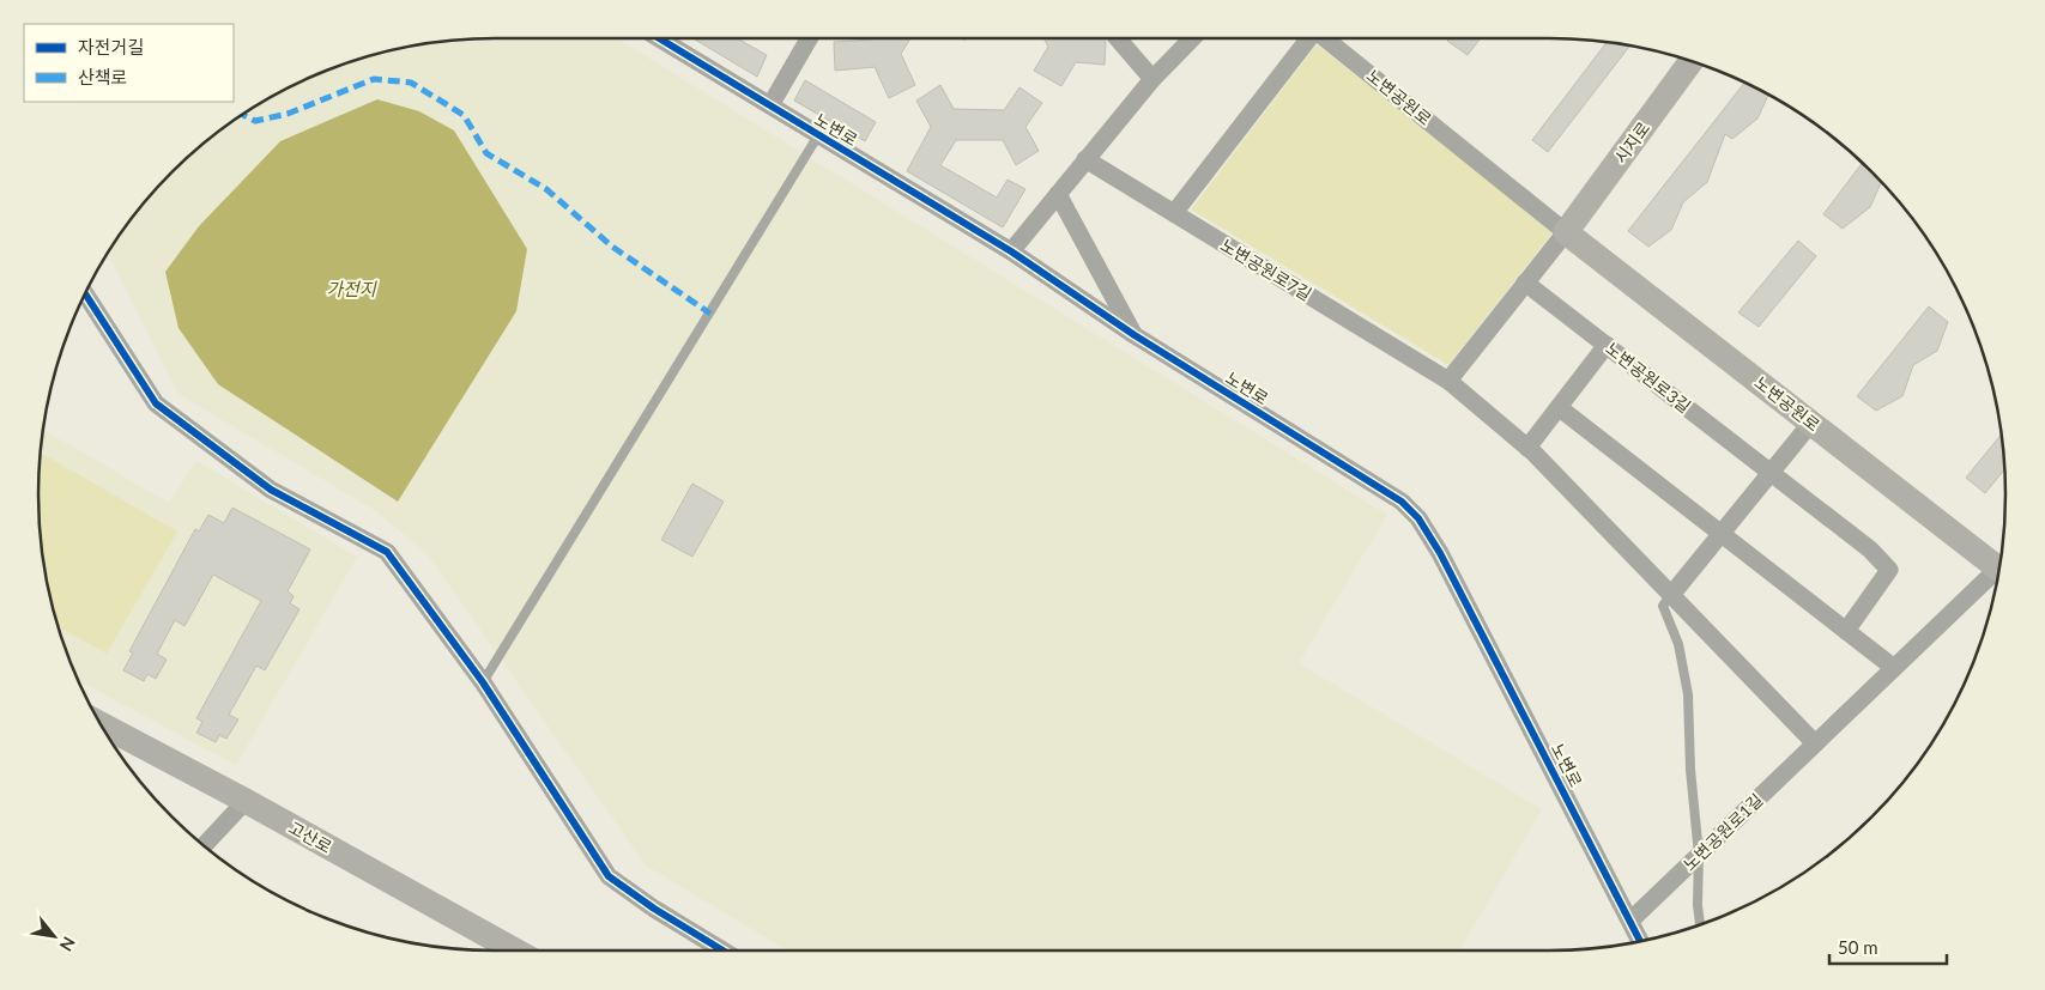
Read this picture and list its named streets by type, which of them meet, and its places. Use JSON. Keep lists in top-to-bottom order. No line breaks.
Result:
{"streets":{"street":["노변공원로","노변로","시지로","노변공원로7길","노변공원로3길","노변공원로1길","고산로"]},"crossings":[["노변공원로","시지로"],["노변공원로","노변공원로7길"],["노변로","노변공원로1길"]],"water":["가전지"],"legend":["자전거길","산책로"],"scale_bar":"50 m","north":"bottom right"}
